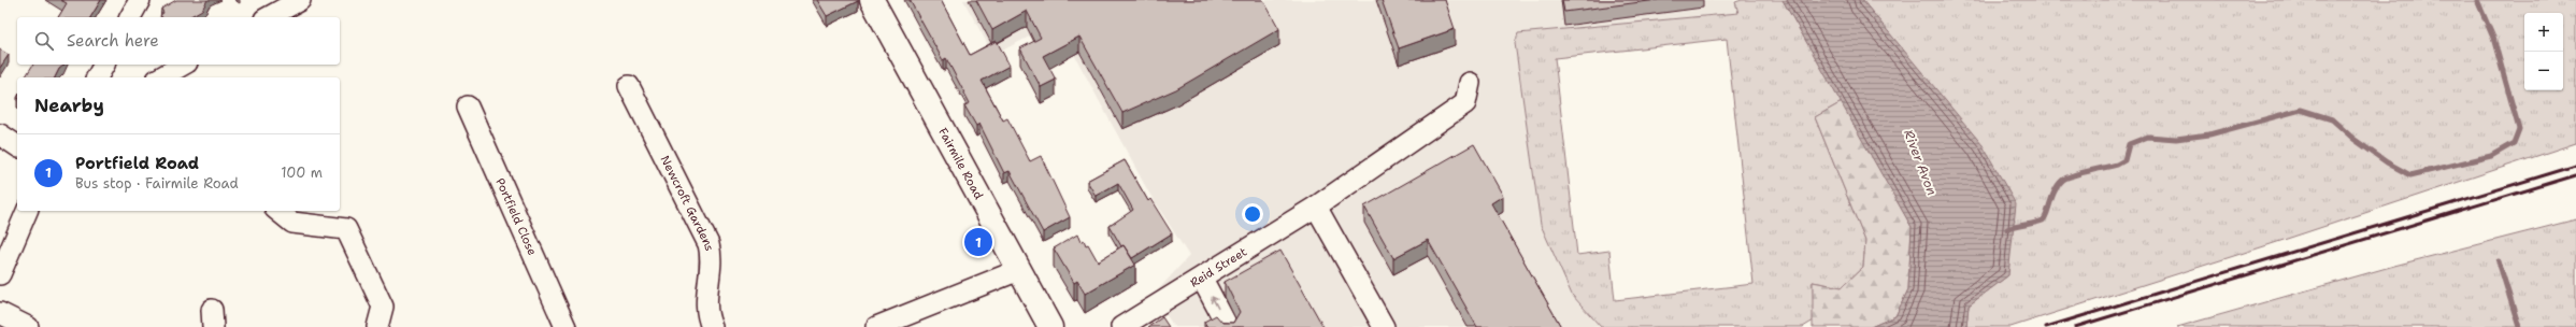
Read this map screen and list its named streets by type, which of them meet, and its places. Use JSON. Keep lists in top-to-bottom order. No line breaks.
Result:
{"streets":{"main road":["Fairmile Road"],"street":["Newcroft Gardens","Portfield Close","Reid Street"]},"water":["River Avon"],"page":{"map_buttons":["+","−"],"search":"Search here","heading":"Nearby","list":[{"mark":"1","name":"Portfield Road","note":"Bus stop · Fairmile Road","value":"100 m"}],"pins":"1"}}
